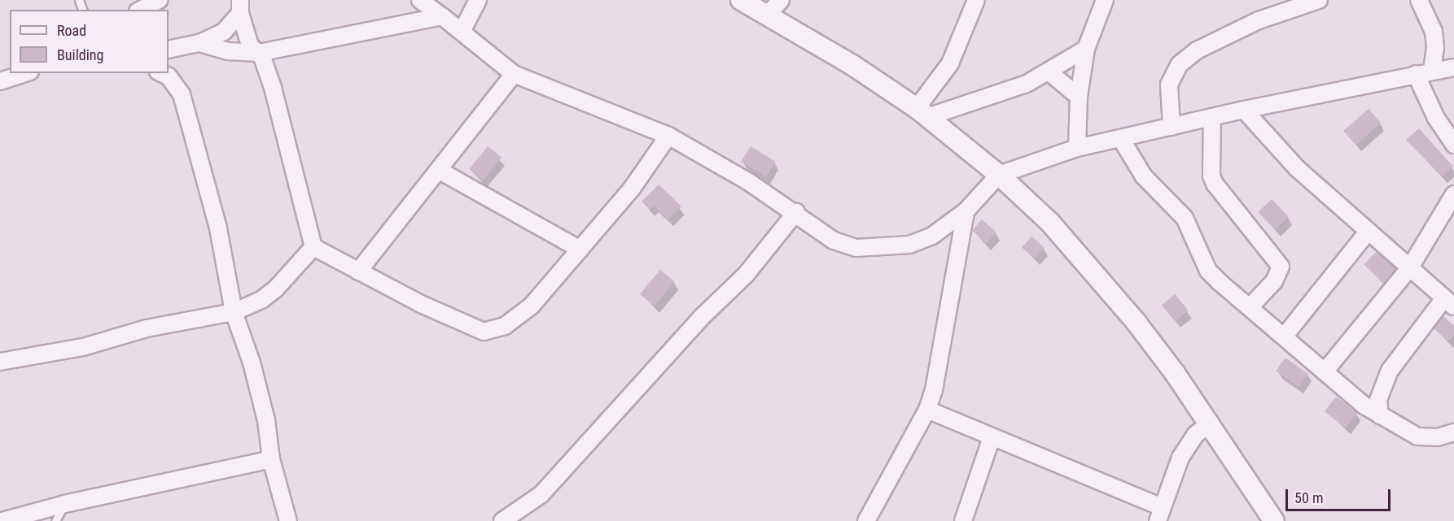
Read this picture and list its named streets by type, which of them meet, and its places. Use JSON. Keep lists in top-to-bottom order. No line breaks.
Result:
{"legend":["Road","Building"],"scale_bar":"50 m"}
